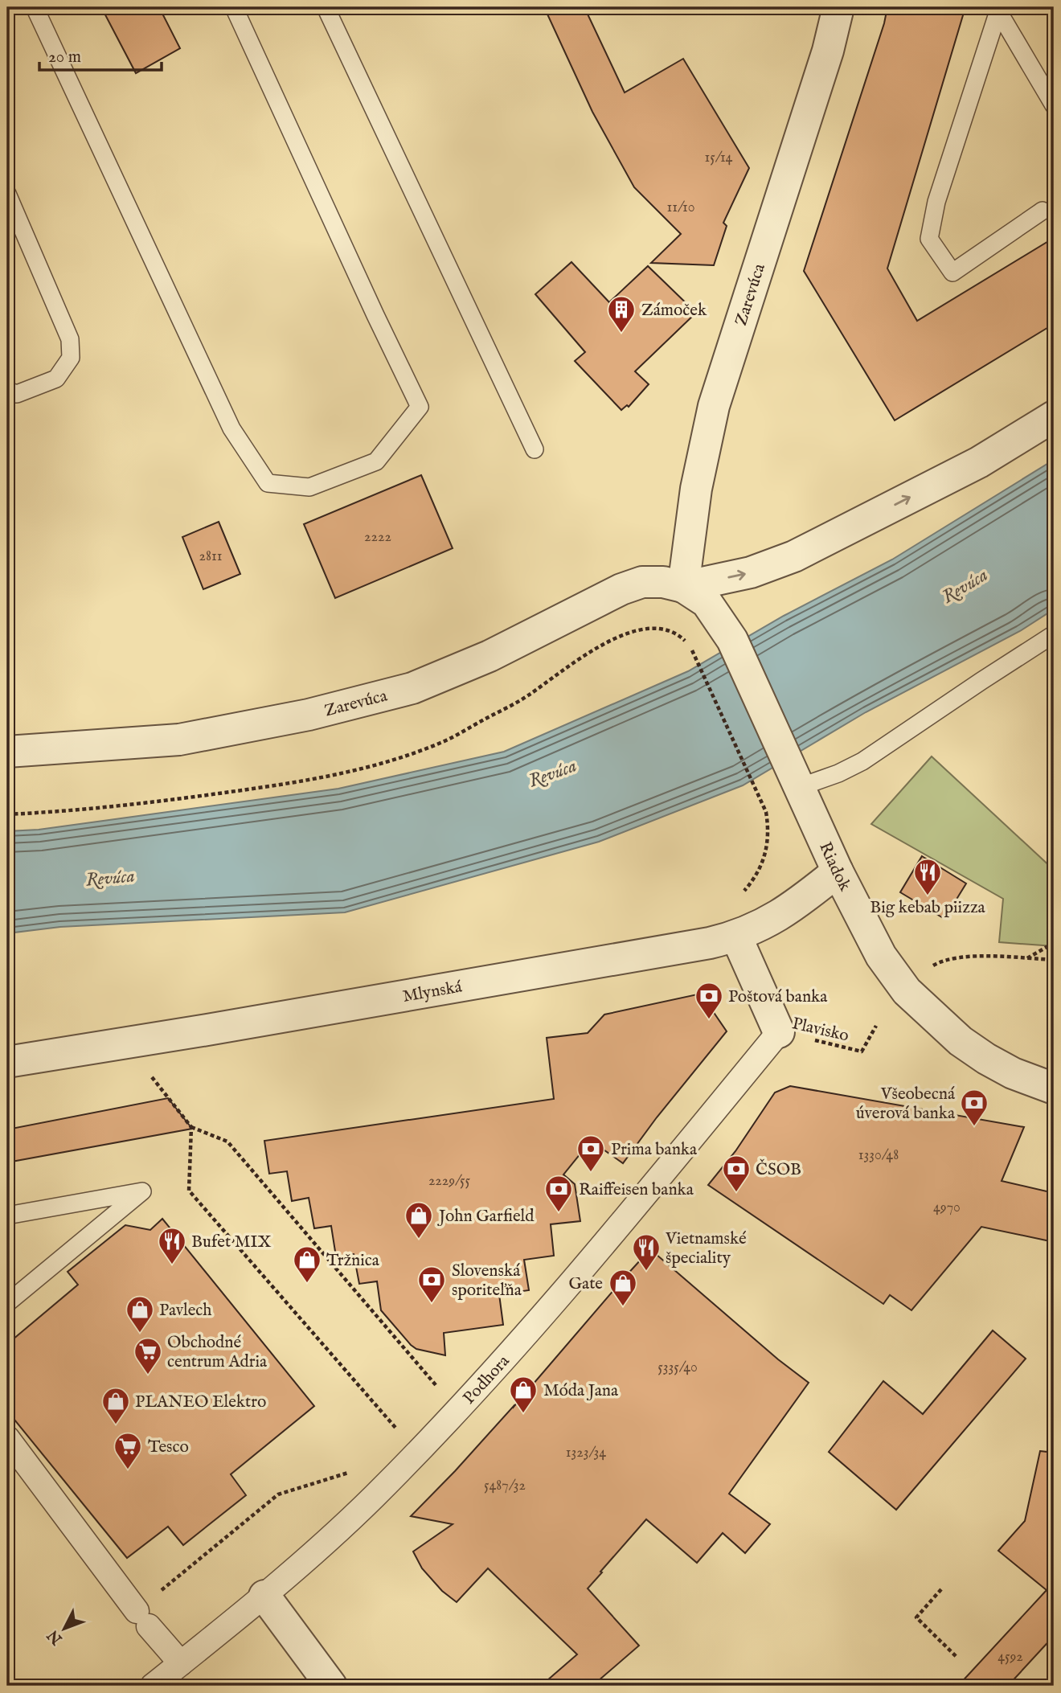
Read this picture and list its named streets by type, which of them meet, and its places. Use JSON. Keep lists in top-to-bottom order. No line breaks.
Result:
{"streets":{"street":["Zarevúca","Riadok","Mlynská","Podhora"],"path":["Plavisko"]},"crossings":[["Zarevúca","Riadok"],["Riadok","Mlynská"],["Plavisko","Podhora"]],"water":["Revúca"],"places":{"building":["Zámoček"],"restaurant":["Big kebab piizza","Bufet MIX","Vietnamské špeciality"],"bank":["Poštová banka","Všeobecná úverová banka","Prima banka","ČSOB","Raiffeisen banka","Slovenská sporiteľňa"],"shop":["John Garfield","Tržnica","Gate","Pavlech","Móda Jana","PLANEO Elektro"],"supermarket":["Obchodné centrum Adria","Tesco"]},"house_numbers":["15/14","11/10","2222","2811","1330/48","2229/55","4970","5335/40","1323/34","5487/32","4592"],"scale_bar":"20 m","north":"bottom left"}
